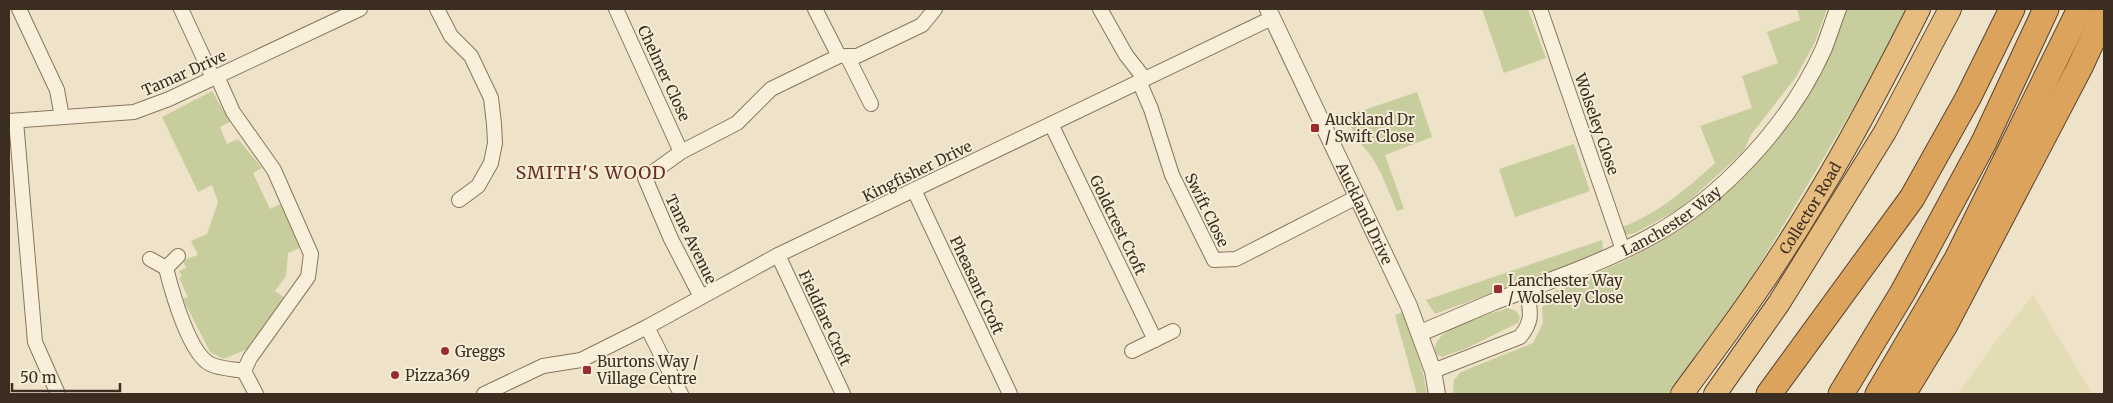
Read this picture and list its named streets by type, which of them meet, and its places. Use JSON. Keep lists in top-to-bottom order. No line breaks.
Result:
{"streets":{"highway":["Collector Road"],"street":["Tamar Drive","Chelmer Close","Wolseley Close","Kingfisher Drive","Swift Close","Auckland Drive","Lanchester Way","Goldcrest Croft","Tame Avenue","Pheasant Croft","Fieldfare Croft"]},"crossings":[["Chelmer Close","Tame Avenue"],["Wolseley Close","Lanchester Way"],["Kingfisher Drive","Swift Close"],["Kingfisher Drive","Auckland Drive"],["Kingfisher Drive","Goldcrest Croft"],["Kingfisher Drive","Tame Avenue"],["Kingfisher Drive","Pheasant Croft"],["Kingfisher Drive","Fieldfare Croft"],["Swift Close","Auckland Drive"],["Auckland Drive","Lanchester Way"]],"districts":["SMITH'S WOOD"],"places":{"transit":["Auckland Dr / Swift Close","Lanchester Way / Wolseley Close","Burtons Way / Village Centre"],"other":["Greggs","Pizza369"]},"scale_bar":"50 m"}
